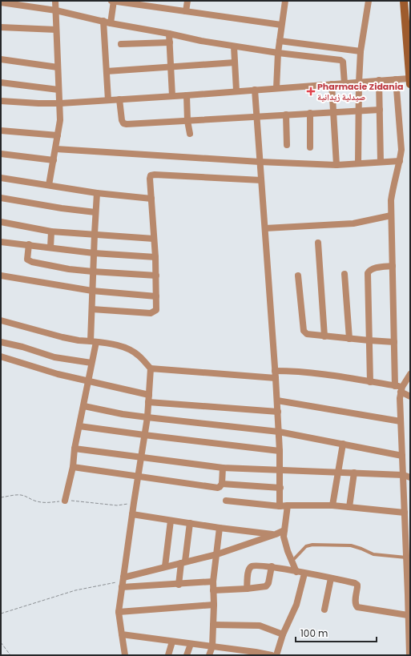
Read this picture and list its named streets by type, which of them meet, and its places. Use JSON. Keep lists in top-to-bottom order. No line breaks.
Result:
{"places":{"health":["Pharmacie Zidania صيدلية زيدانية"]},"scale_bar":"100 m"}
